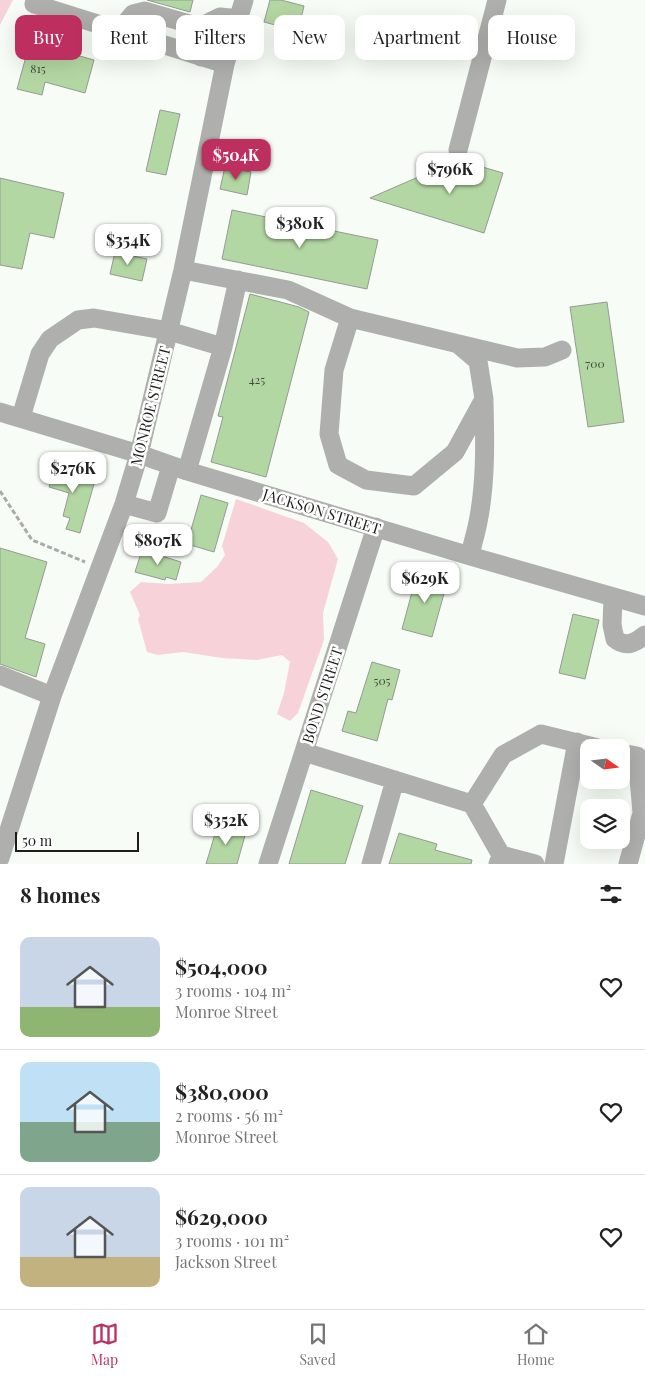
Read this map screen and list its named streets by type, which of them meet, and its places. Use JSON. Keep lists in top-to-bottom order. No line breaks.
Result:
{"streets":{"street":["MONROE STREET","JACKSON STREET","BOND STREET"]},"crossings":[["MONROE STREET","JACKSON STREET"],["JACKSON STREET","BOND STREET"]],"house_numbers":["815","700","425","505"],"scale_bar":"50 m","north":"right","page":{"chip":["Buy","Rent","Filters","New","Apartment","House"],"price":["$504K","$796K","$380K","$354K","$276K","$807K","$629K","$352K"],"scale":"50 m","heading":"8 homes","list":[{"name":"$504,000","note":"3 rooms · 104 m² · Monroe Street"},{"name":"$380,000","note":"2 rooms · 56 m² · Monroe Street"},{"name":"$629,000","note":"3 rooms · 101 m² · Jackson Street"}],"tabs":["Map","Saved","Home"]}}
